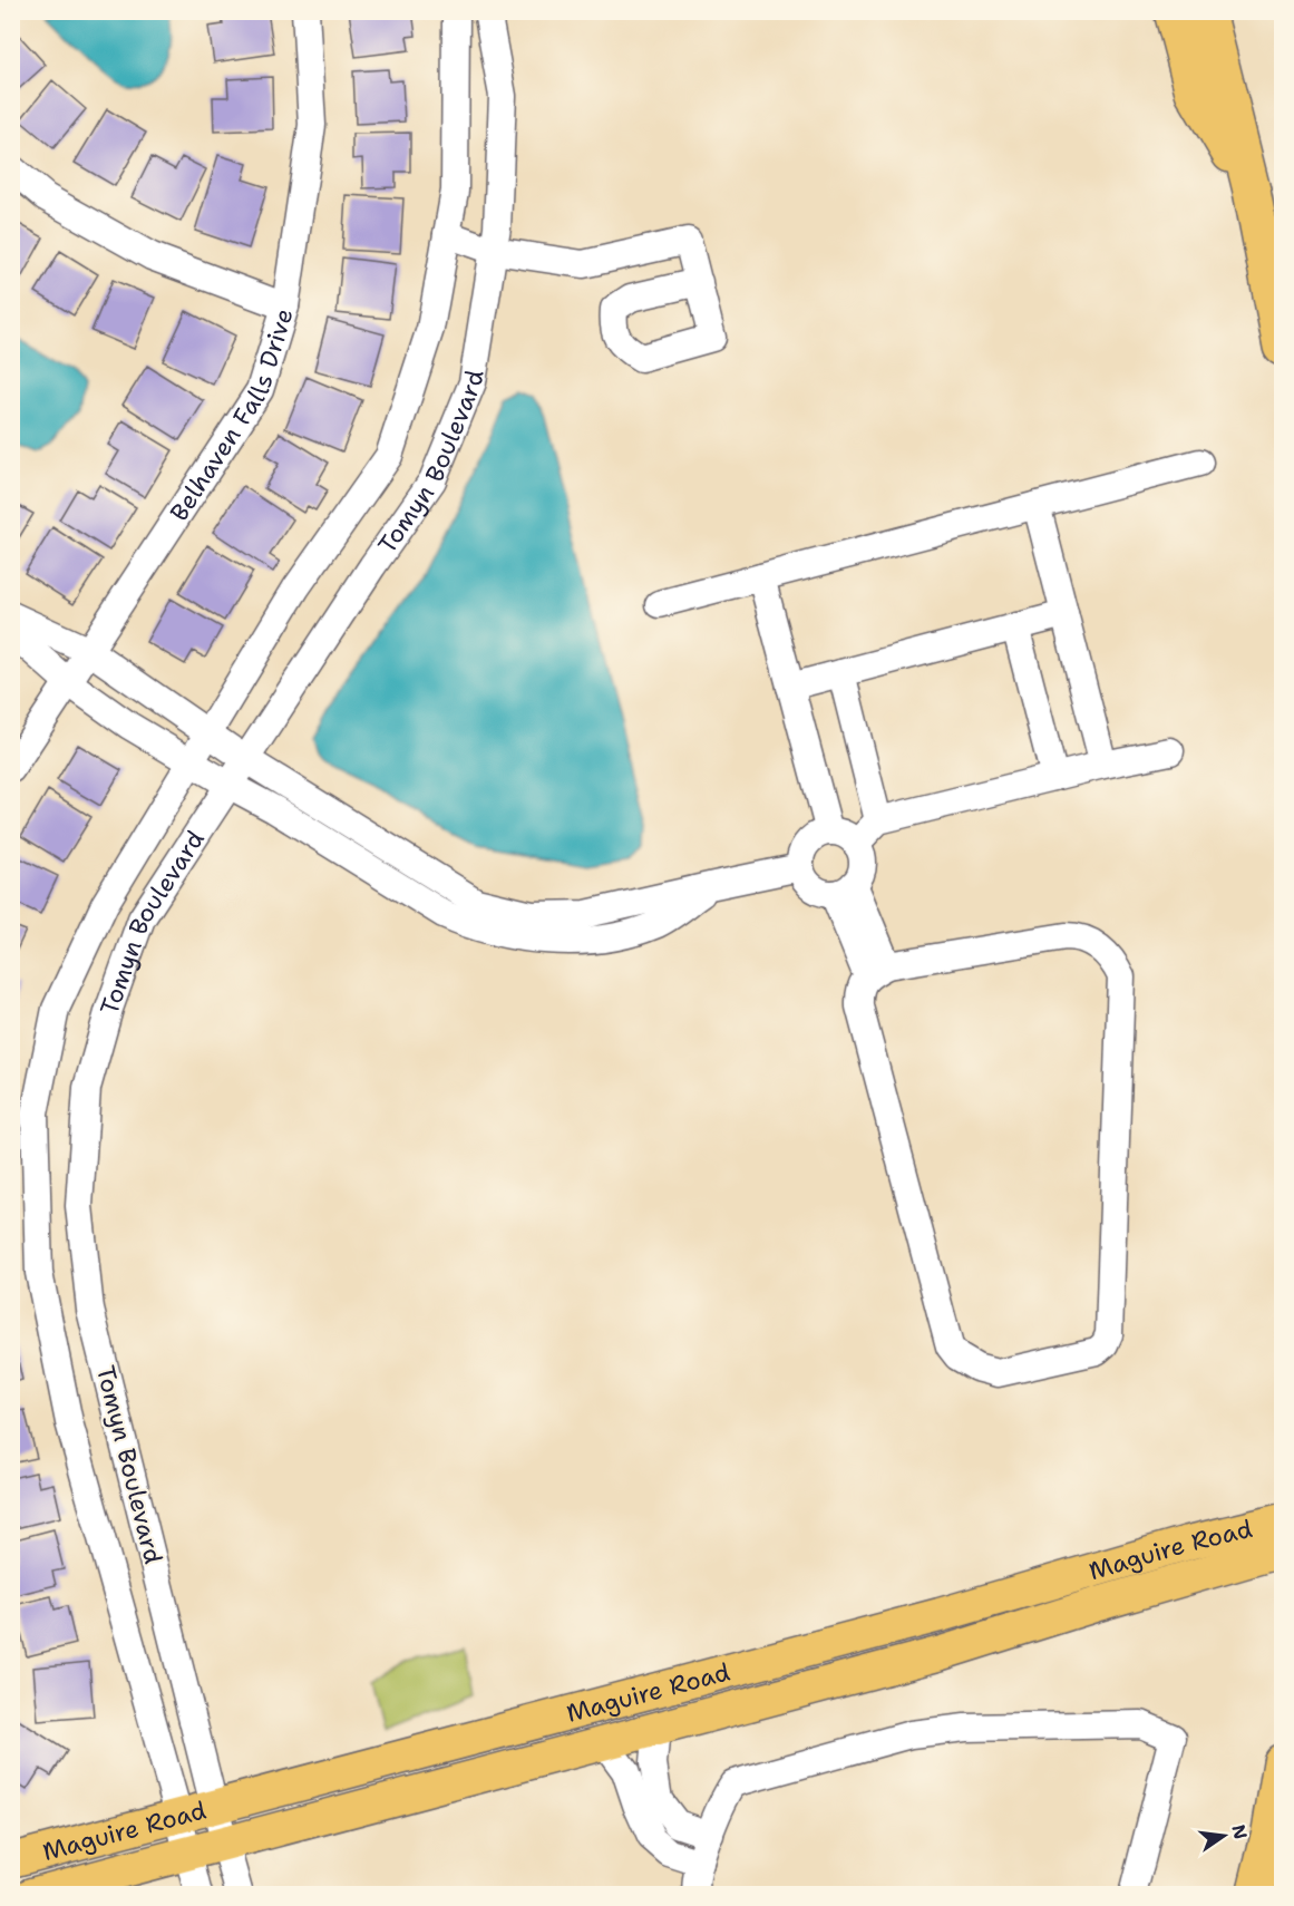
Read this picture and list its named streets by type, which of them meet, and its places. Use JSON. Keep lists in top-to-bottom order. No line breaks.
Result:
{"streets":{"main road":["Maguire Road"],"street":["Belhaven Falls Drive","Tomyn Boulevard"]},"crossings":[["Tomyn Boulevard","Maguire Road"]],"north":"right"}
